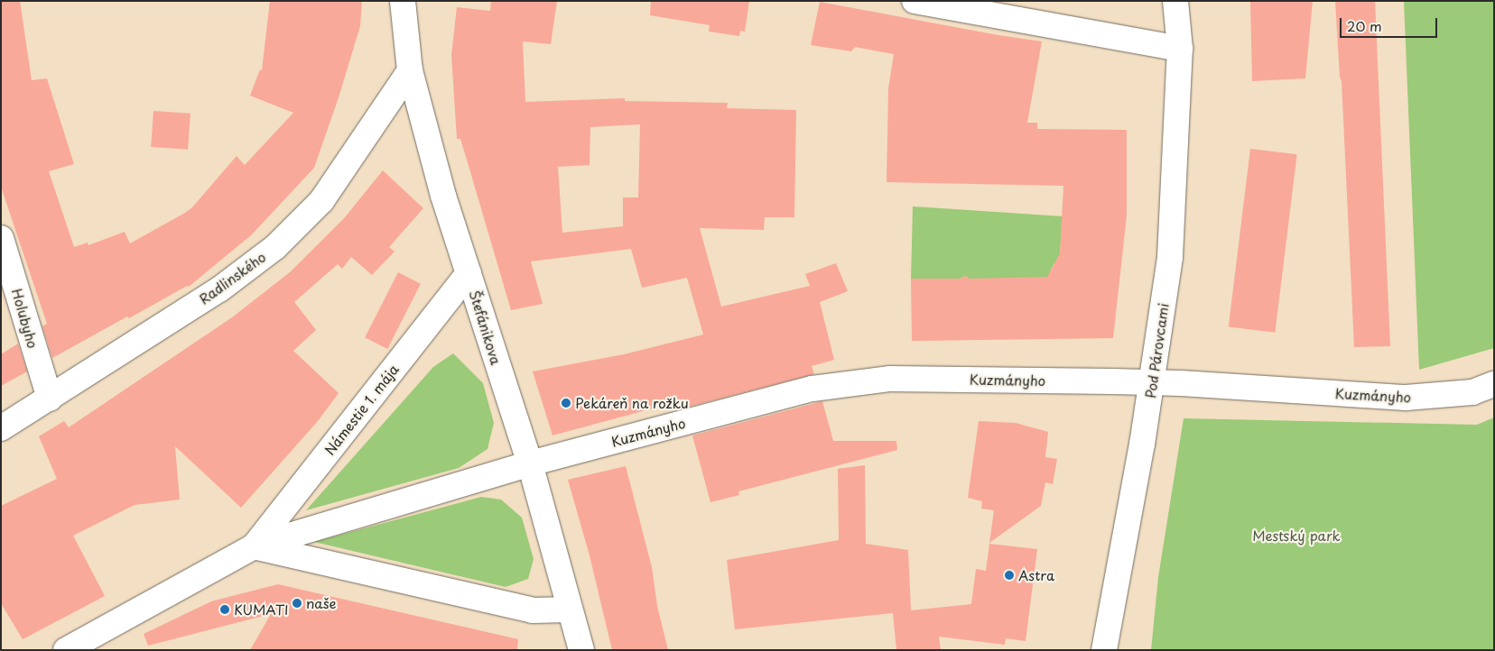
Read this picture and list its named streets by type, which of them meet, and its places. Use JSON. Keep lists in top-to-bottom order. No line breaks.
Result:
{"streets":{"street":["Radlinského","Holubyho","Štefánikova","Pod Párovcami","Kuzmányho","Námestie 1. mája"]},"crossings":[["Radlinského","Holubyho"],["Radlinského","Štefánikova"],["Štefánikova","Kuzmányho"],["Štefánikova","Námestie 1. mája"],["Pod Párovcami","Kuzmányho"],["Kuzmányho","Námestie 1. mája"]],"parks":["Mestský park"],"places":["Pekáreň na rožku","Astra","naše","KUMATI"],"scale_bar":"20 m"}
